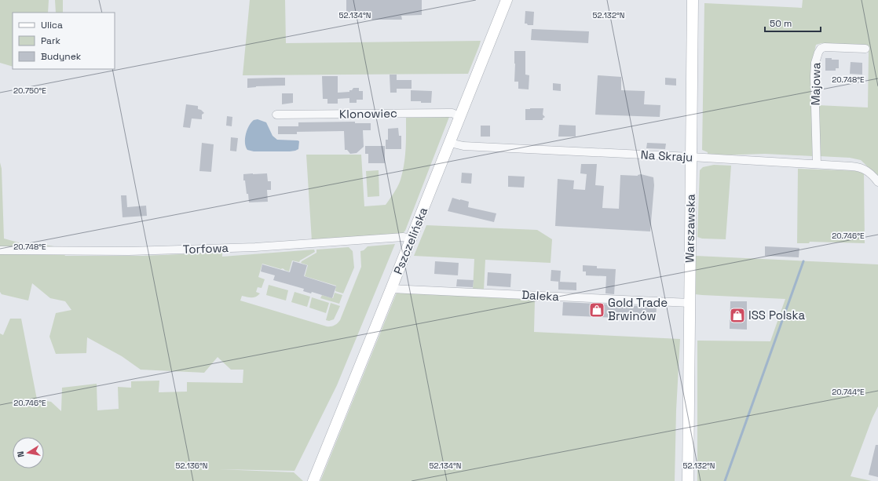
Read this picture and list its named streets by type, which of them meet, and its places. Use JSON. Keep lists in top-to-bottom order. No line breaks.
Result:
{"streets":{"main road":["Warszawska","Pszczelińska"],"street":["Majowa","Klonowiec","Na Skraju","Torfowa","Daleka"]},"crossings":[["Majowa","Na Skraju"],["Klonowiec","Pszczelińska"],["Na Skraju","Warszawska"],["Na Skraju","Pszczelińska"],["Warszawska","Daleka"],["Pszczelińska","Torfowa"],["Pszczelińska","Daleka"]],"places":{"shop":["Gold Trade Brwinów","ISS Polska"]},"legend":["Ulica","Park","Budynek"],"scale_bar":"50 m","north":"left","coordinates":["52.134°N","52.132°N","20.748°E","20.750°E","20.746°E","20.744°E","52.136°N"]}
